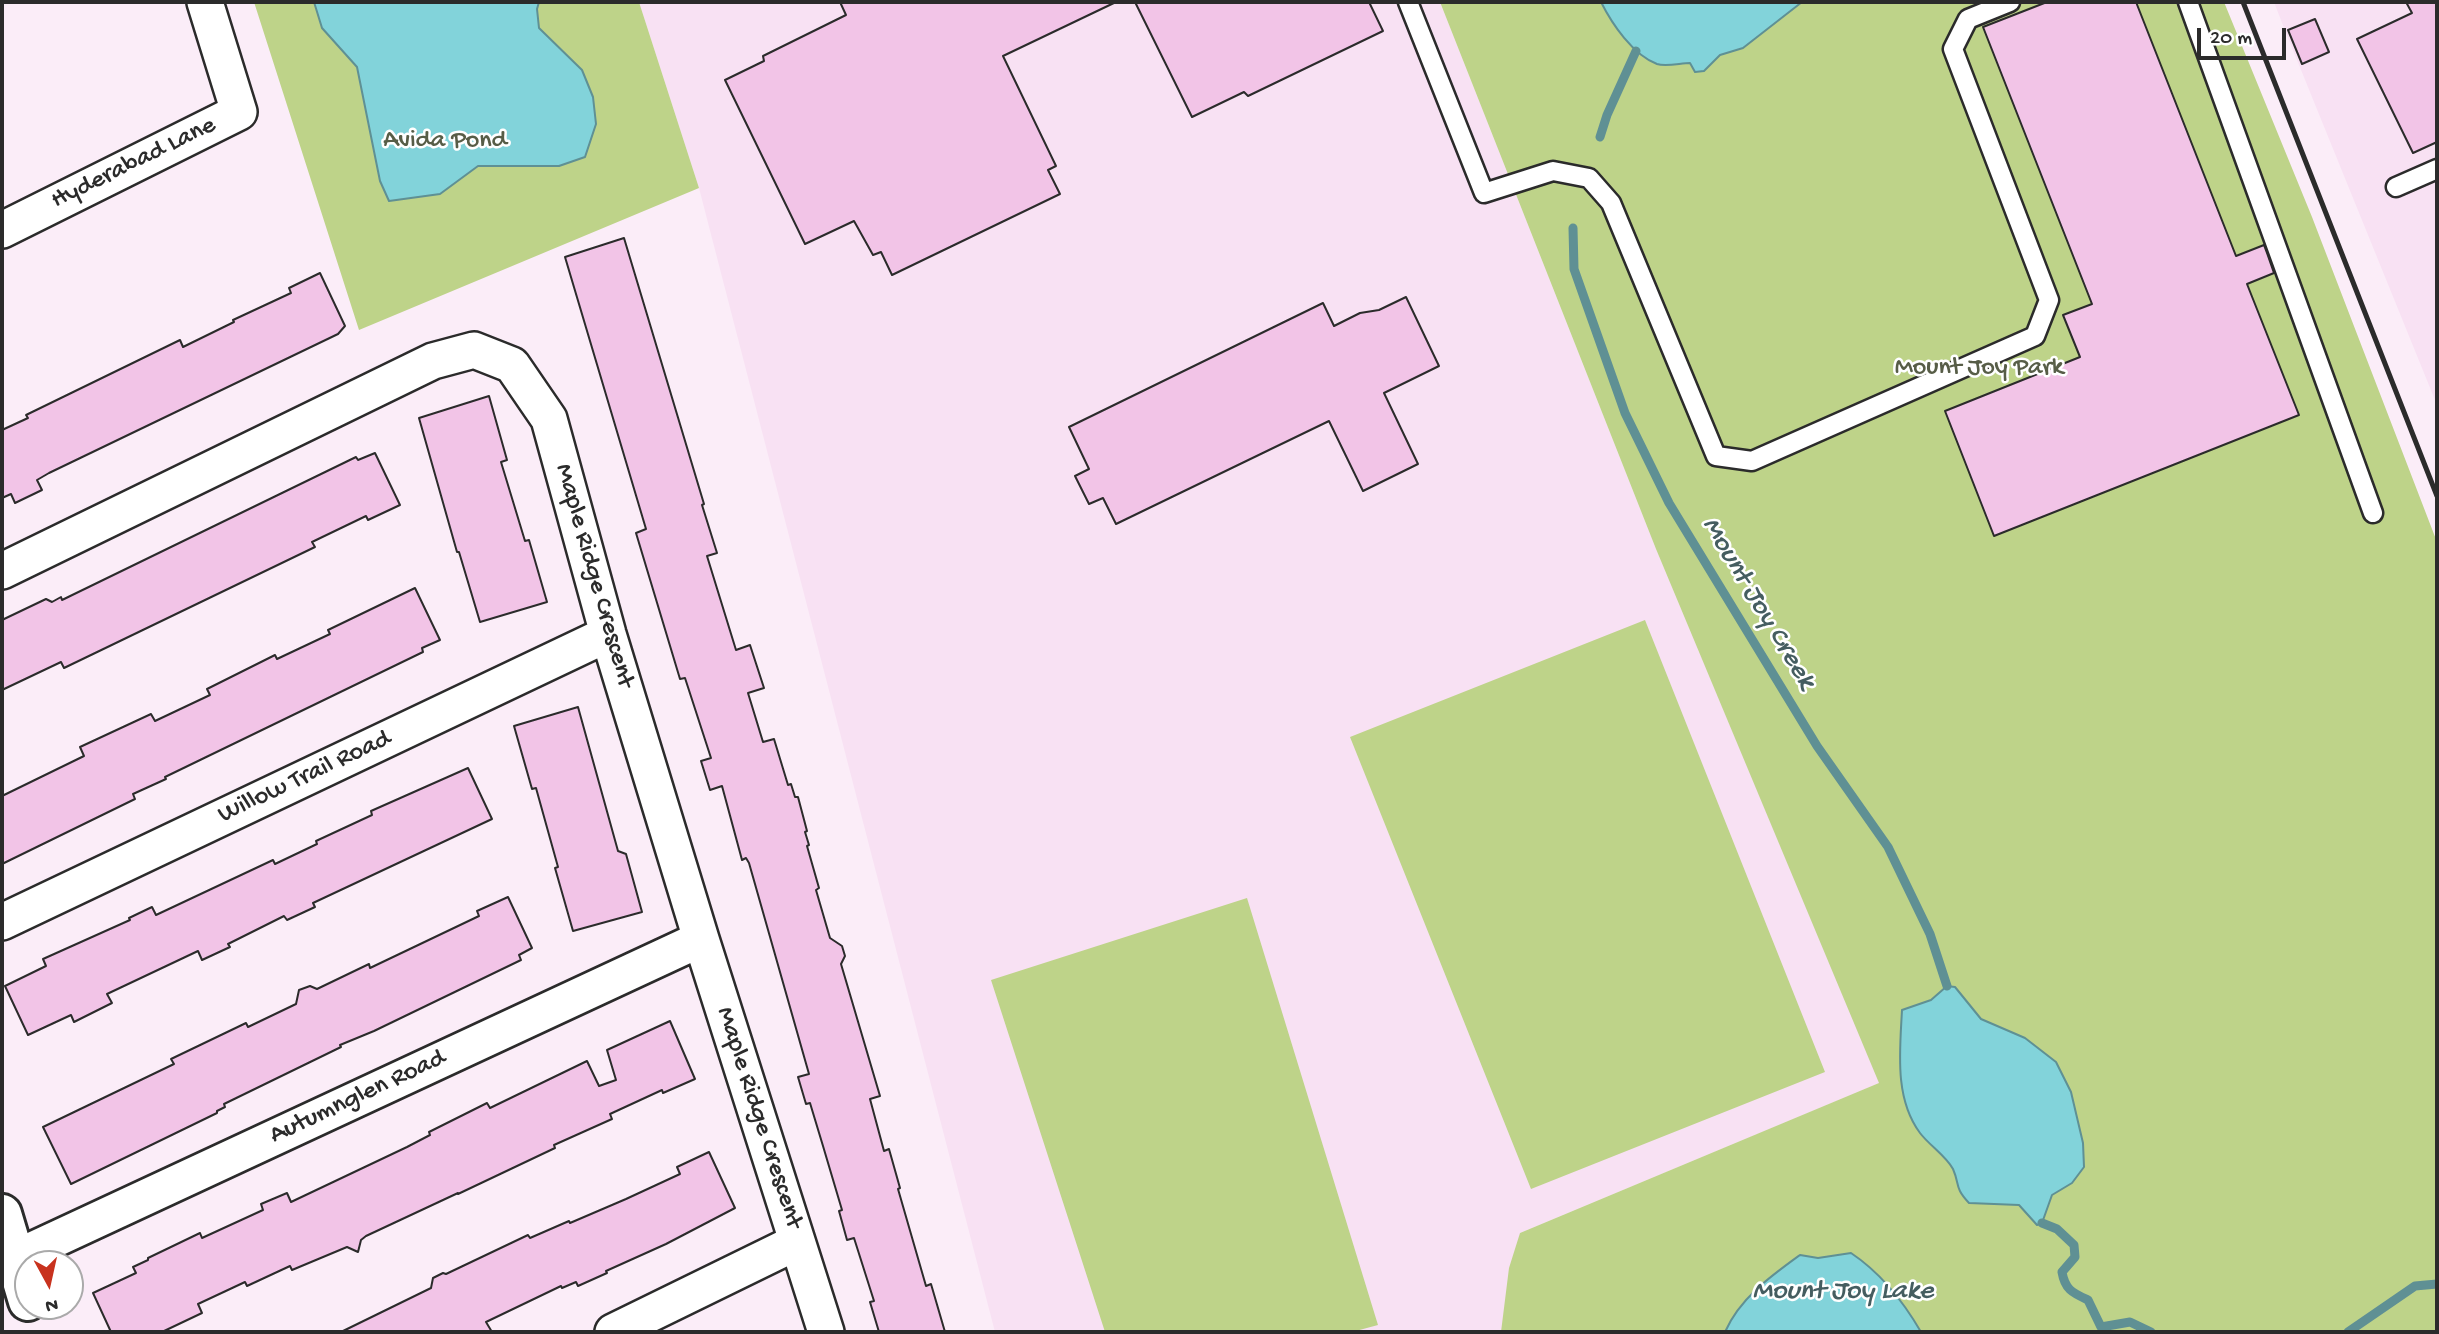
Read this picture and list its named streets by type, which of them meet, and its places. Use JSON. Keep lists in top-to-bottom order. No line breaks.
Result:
{"streets":{"street":["Hyderabad Lane","Maple Ridge Crescent","Willow Trail Road","Autumnglen Road"]},"crossings":[["Maple Ridge Crescent","Willow Trail Road"],["Maple Ridge Crescent","Autumnglen Road"]],"water":["Mount Joy Creek","Mount Joy Lake"],"parks":["Avida Pond","Mount Joy Park"],"scale_bar":"20 m","north":"bottom"}
